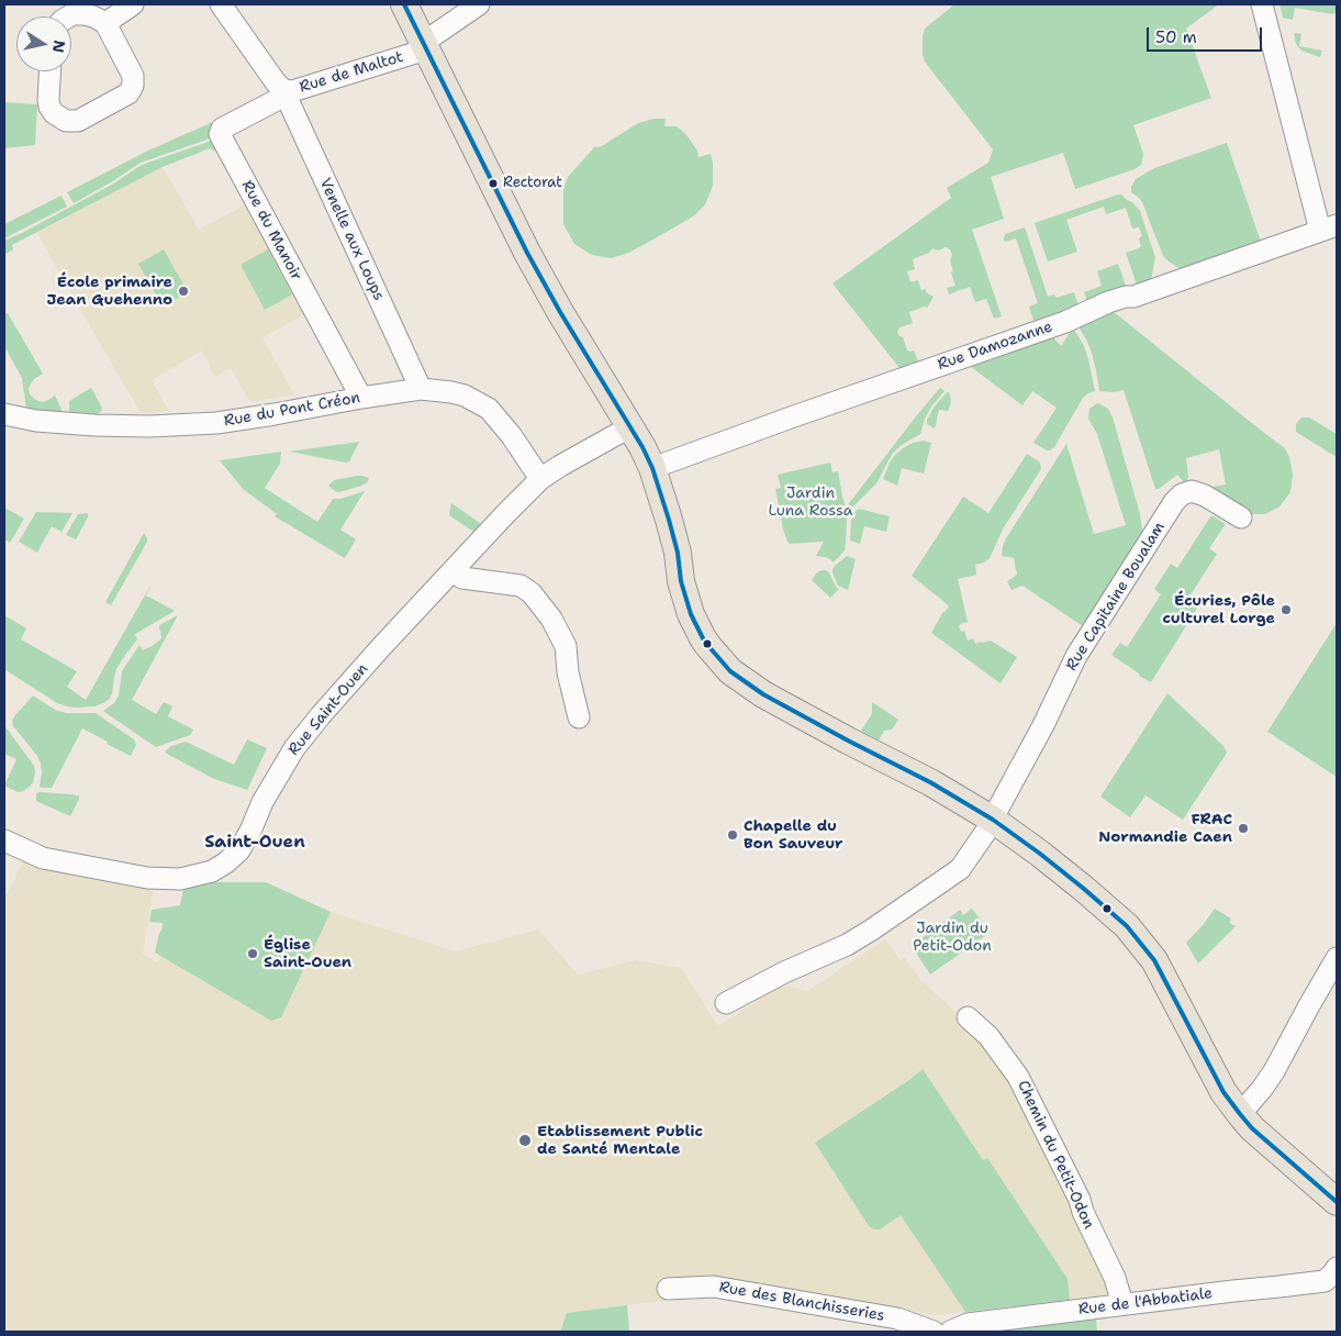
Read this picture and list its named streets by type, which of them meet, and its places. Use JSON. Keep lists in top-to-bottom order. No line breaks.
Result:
{"streets":{"street":["Rue de Maltot","Rue du Manoir","Venelle aux Loups","Rue Damozanne","Rue du Pont Créon","Rue Capitaine Boualam","Rue Saint-Ouen","Chemin du Petit-Odon","Rue des Blanchisseries","Rue de l'Abbatiale"]},"crossings":[["Rue de Maltot","Rue du Manoir"],["Rue de Maltot","Venelle aux Loups"],["Rue du Manoir","Venelle aux Loups"],["Rue du Manoir","Rue du Pont Créon"],["Venelle aux Loups","Rue du Pont Créon"],["Rue du Pont Créon","Rue Saint-Ouen"],["Chemin du Petit-Odon","Rue de l'Abbatiale"]],"districts":["Saint-Ouen"],"parks":["Jardin Luna Rossa","Jardin du Petit-Odon"],"places":["Rectorat","École primaire Jean Guehenno","Écuries, Pôle culturel Lorge","FRAC Normandie Caen","Chapelle du Bon Sauveur","Église Saint-Ouen","Etablissement Public de Santé Mentale"],"scale_bar":"50 m","north":"right"}
